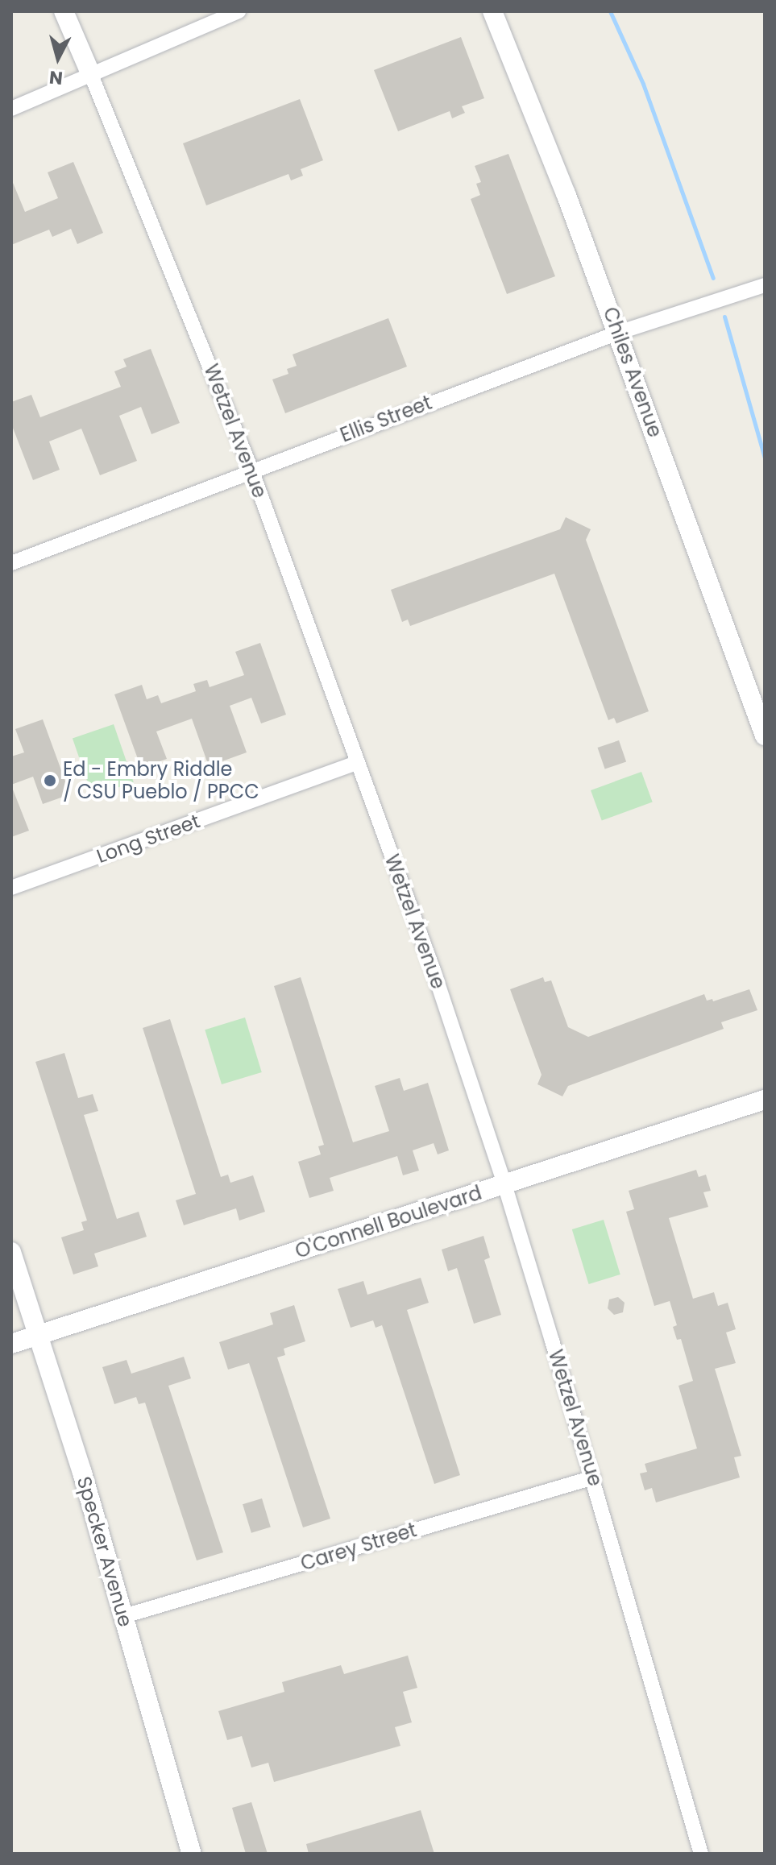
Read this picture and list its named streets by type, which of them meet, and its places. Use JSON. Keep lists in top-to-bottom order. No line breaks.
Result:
{"streets":{"street":["Chiles Avenue","Ellis Street","Wetzel Avenue","Long Street","O'Connell Boulevard","Carey Street","Specker Avenue"]},"crossings":[["Chiles Avenue","Ellis Street"],["Ellis Street","Wetzel Avenue"],["Wetzel Avenue","Long Street"],["Wetzel Avenue","O'Connell Boulevard"],["Wetzel Avenue","Carey Street"],["O'Connell Boulevard","Specker Avenue"],["Carey Street","Specker Avenue"]],"places":["Ed - Embry Riddle / CSU Pueblo / PPCC"],"north":"bottom"}
